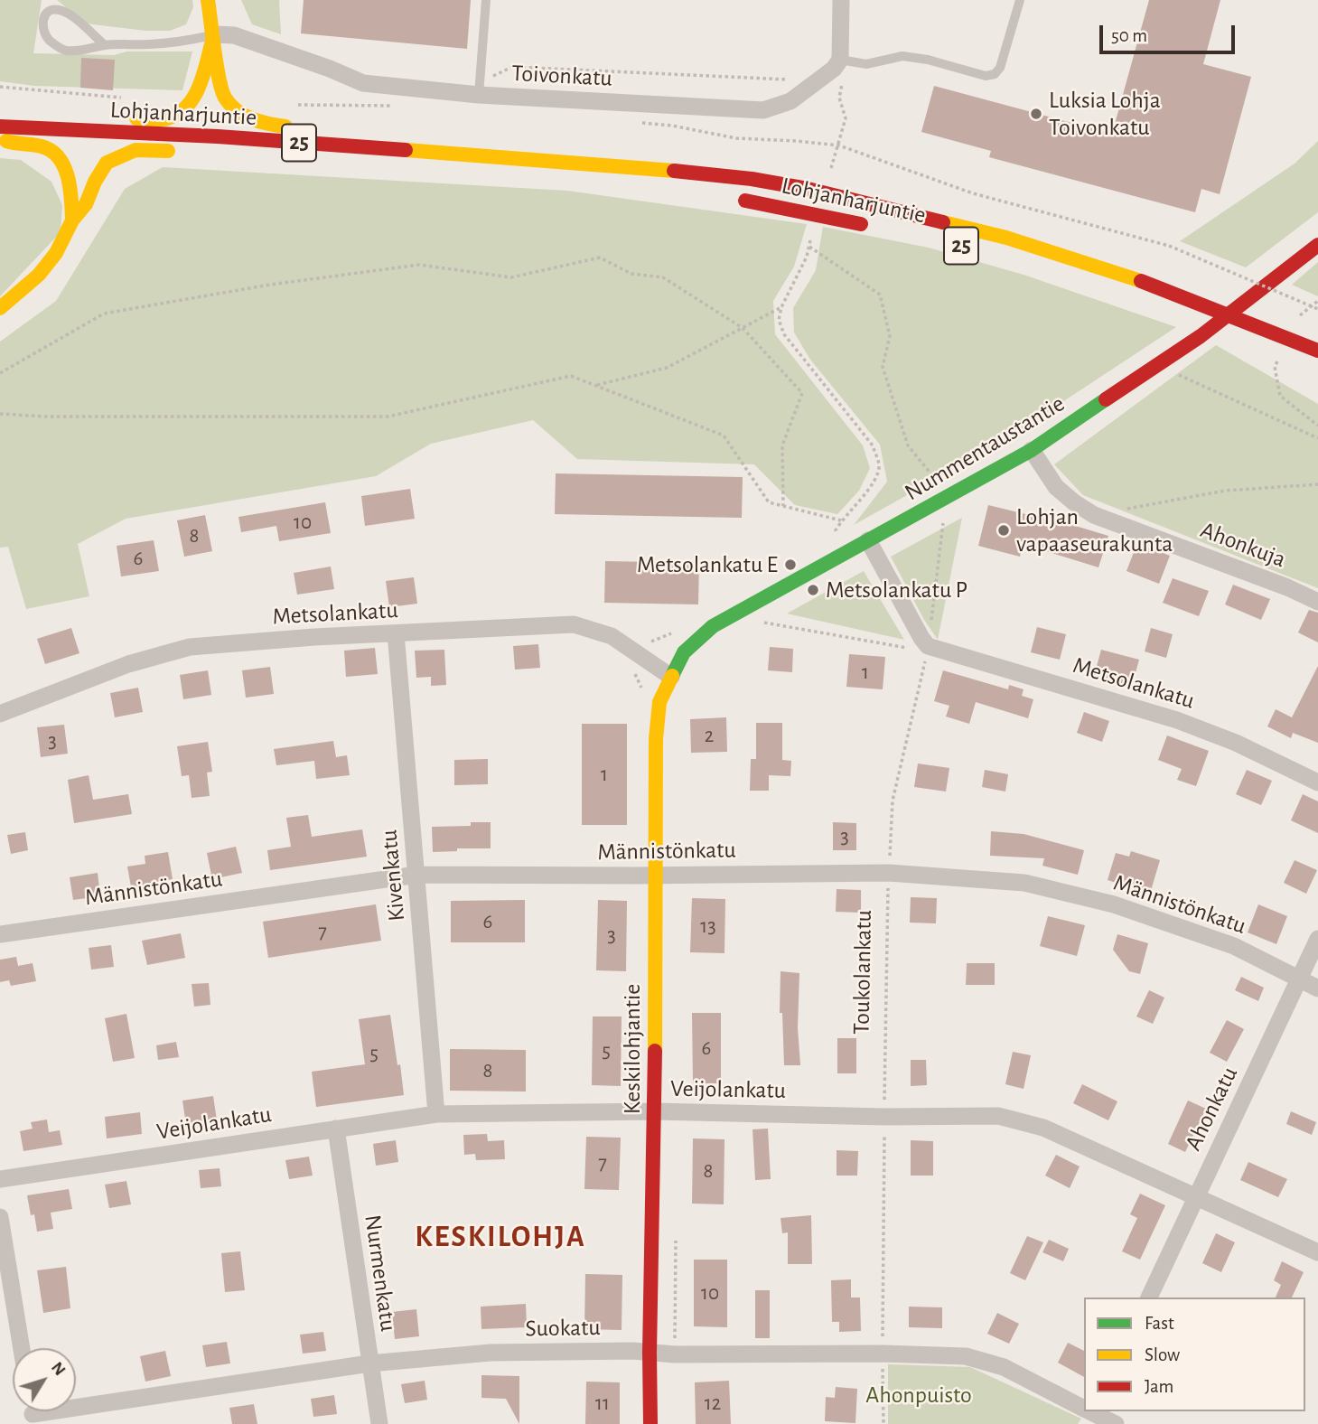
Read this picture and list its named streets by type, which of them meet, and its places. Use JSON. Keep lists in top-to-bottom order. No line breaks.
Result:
{"streets":{"main road":["Lohjanharjuntie","25","Nummentaustantie","Keskilohjantie"],"street":["Toivonkatu","Ahonkuja","Metsolankatu","Männistönkatu","Kivenkatu","Veijolankatu","Ahonkatu","Nurmenkatu","Suokatu"],"path":["Toukolankatu"]},"crossings":[["Nummentaustantie","Ahonkuja"],["Nummentaustantie","Metsolankatu"],["Nummentaustantie","Keskilohjantie"],["Metsolankatu","Kivenkatu"],["Metsolankatu","Toukolankatu"],["Metsolankatu","Keskilohjantie"],["Männistönkatu","Kivenkatu"],["Männistönkatu","Toukolankatu"],["Männistönkatu","Keskilohjantie"],["Männistönkatu","Ahonkatu"],["Kivenkatu","Veijolankatu"],["Toukolankatu","Veijolankatu"],["Toukolankatu","Suokatu"],["Keskilohjantie","Veijolankatu"],["Keskilohjantie","Suokatu"],["Veijolankatu","Ahonkatu"],["Veijolankatu","Nurmenkatu"],["Nurmenkatu","Suokatu"]],"districts":["KESKILOHJA"],"parks":["Ahonpuisto"],"places":["Luksia Lohja Toivonkatu","Lohjan vapaaseurakunta","Metsolankatu E","Metsolankatu P"],"house_numbers":["10","8","6","1","2","3","1","3","6","13","7","3","6","5","5","8","7","8","10","11","12"],"legend":["Fast","Slow","Jam"],"scale_bar":"50 m","north":"top right"}
